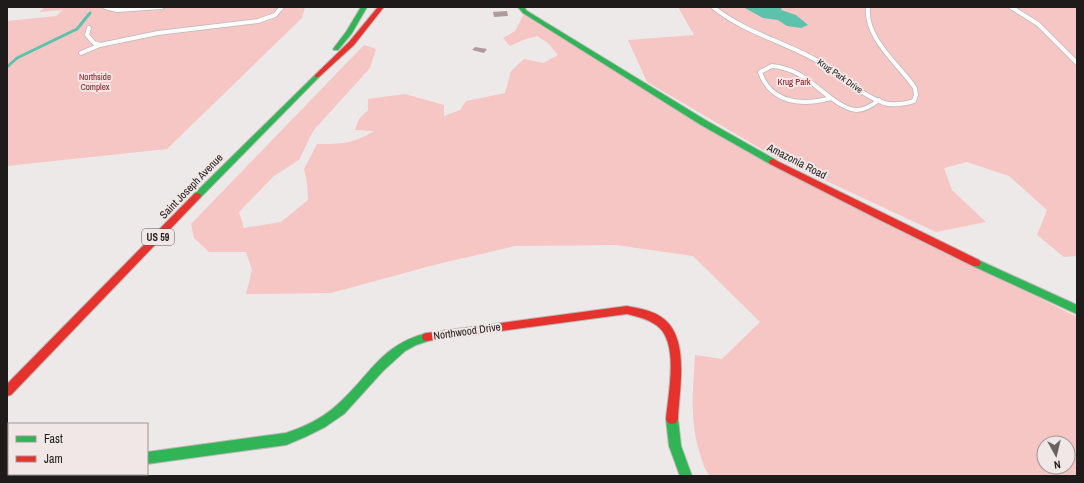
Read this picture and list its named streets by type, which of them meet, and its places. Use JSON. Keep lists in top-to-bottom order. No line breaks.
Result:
{"streets":{"street":["Amazonia Road","Saint Joseph Avenue","US 59","Northwood Drive"],"lane":["Krug Park Drive"]},"parks":["Northside Complex","Krug Park"],"legend":["Fast","Jam"],"north":"bottom"}
